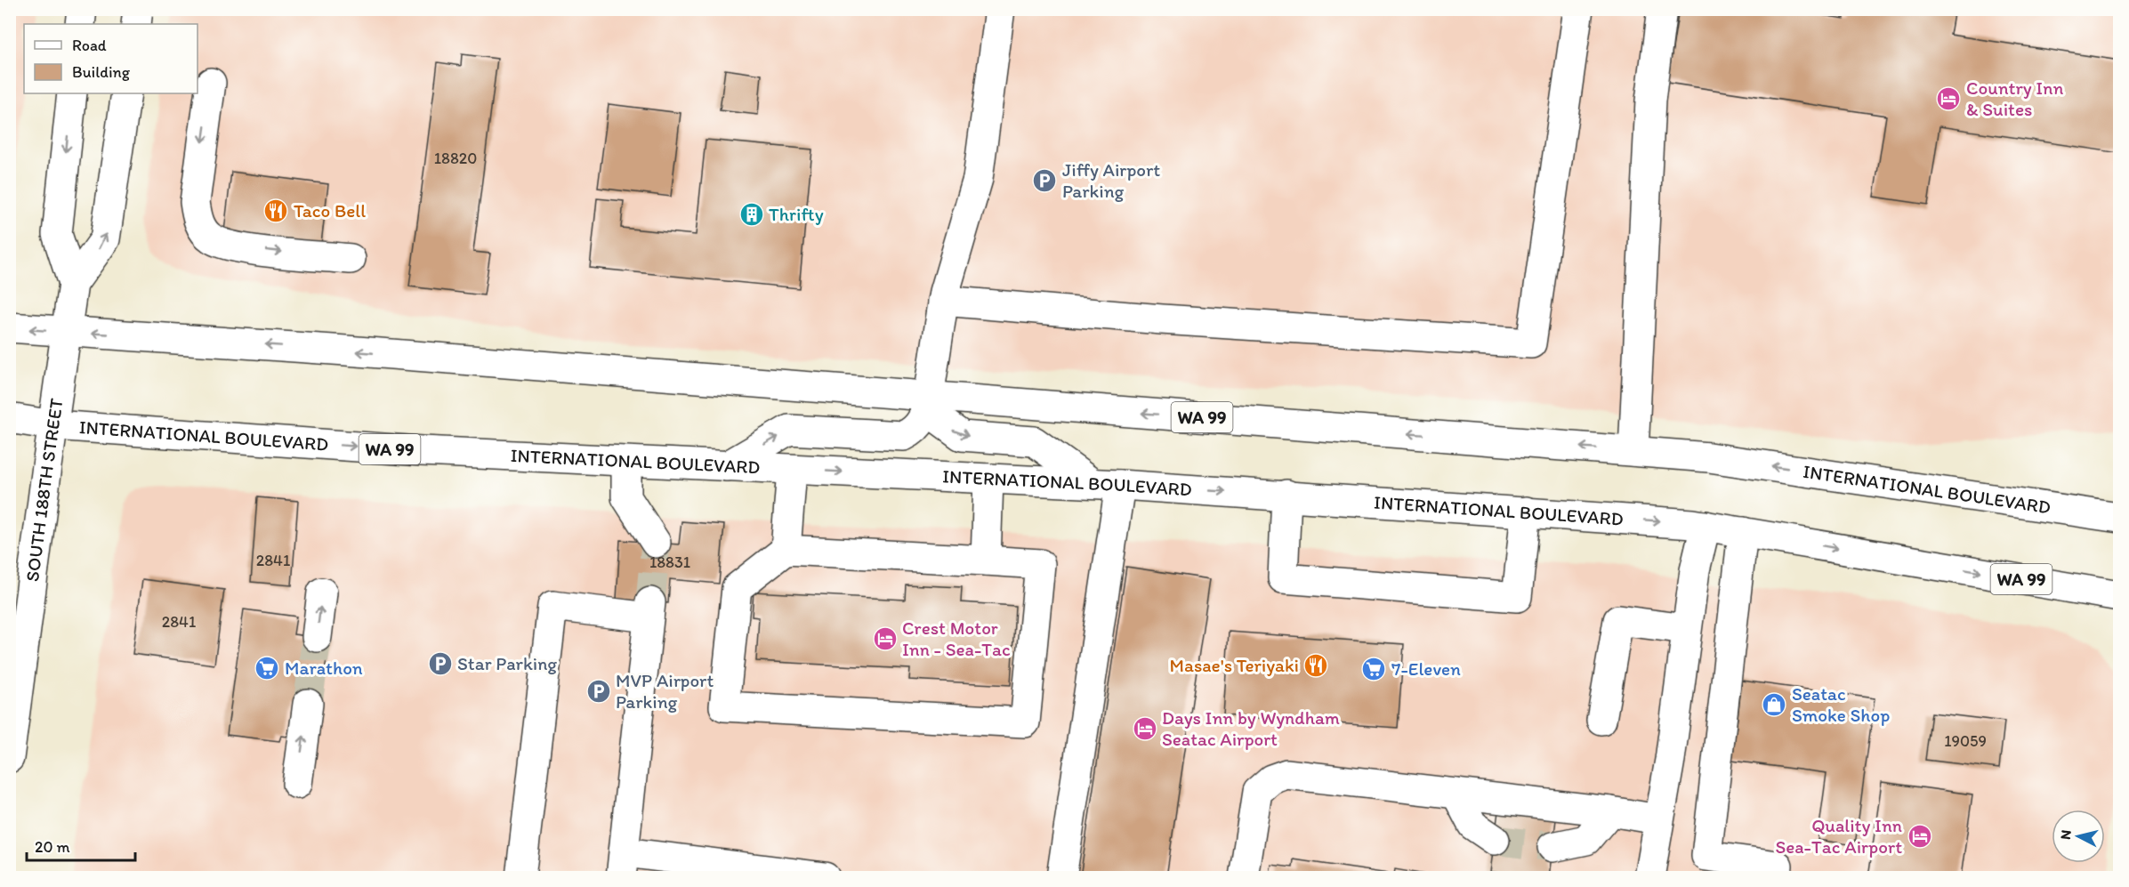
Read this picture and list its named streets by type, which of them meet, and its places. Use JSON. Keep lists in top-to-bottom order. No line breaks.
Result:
{"streets":{"main road":["WA 99","INTERNATIONAL BOULEVARD","SOUTH 188TH STREET"]},"crossings":[["INTERNATIONAL BOULEVARD","SOUTH 188TH STREET"]],"places":{"hotel":["Country Inn & Suites","Crest Motor Inn - Sea-Tac","Days Inn by Wyndham Seatac Airport","Quality Inn Sea-Tac Airport"],"parking":["Jiffy Airport Parking","Star Parking","MVP Airport Parking"],"restaurant":["Taco Bell","Masae's Teriyaki"],"building":["Thrifty"],"supermarket":["Marathon","7-Eleven"],"shop":["Seatac Smoke Shop"]},"house_numbers":["18820","2841","18831","2841","19059"],"legend":["Road","Building"],"scale_bar":"20 m","north":"left"}
